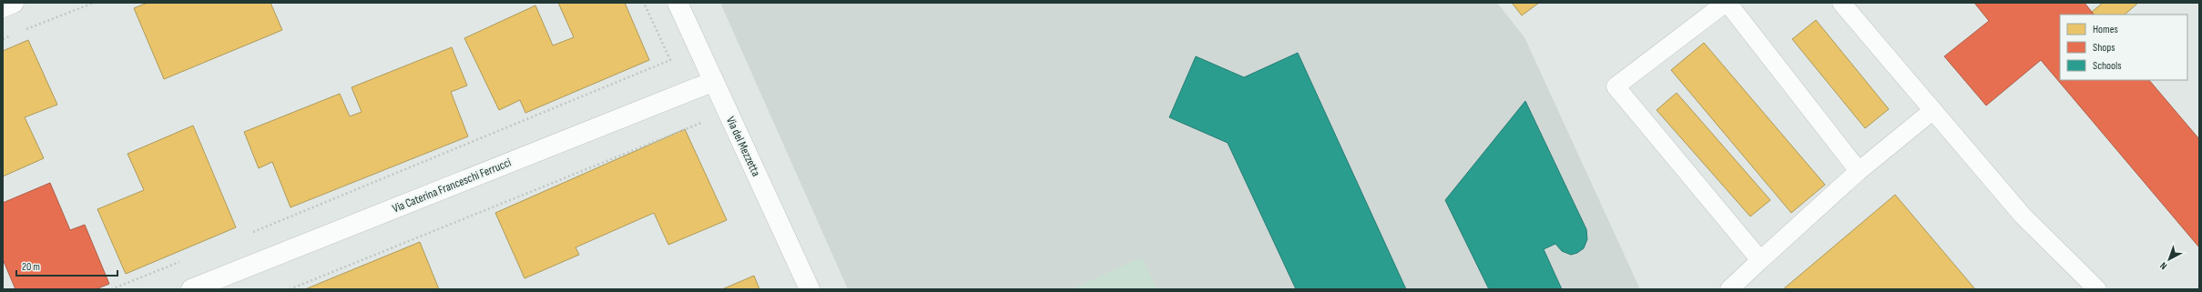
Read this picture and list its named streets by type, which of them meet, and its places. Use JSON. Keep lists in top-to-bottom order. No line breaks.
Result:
{"streets":{"street":["Via del Mezzetta","Via Caterina Franceschi Ferrucci"]},"crossings":[["Via del Mezzetta","Via Caterina Franceschi Ferrucci"]],"legend":["Homes","Shops","Schools"],"scale_bar":"20 m","north":"bottom left"}
